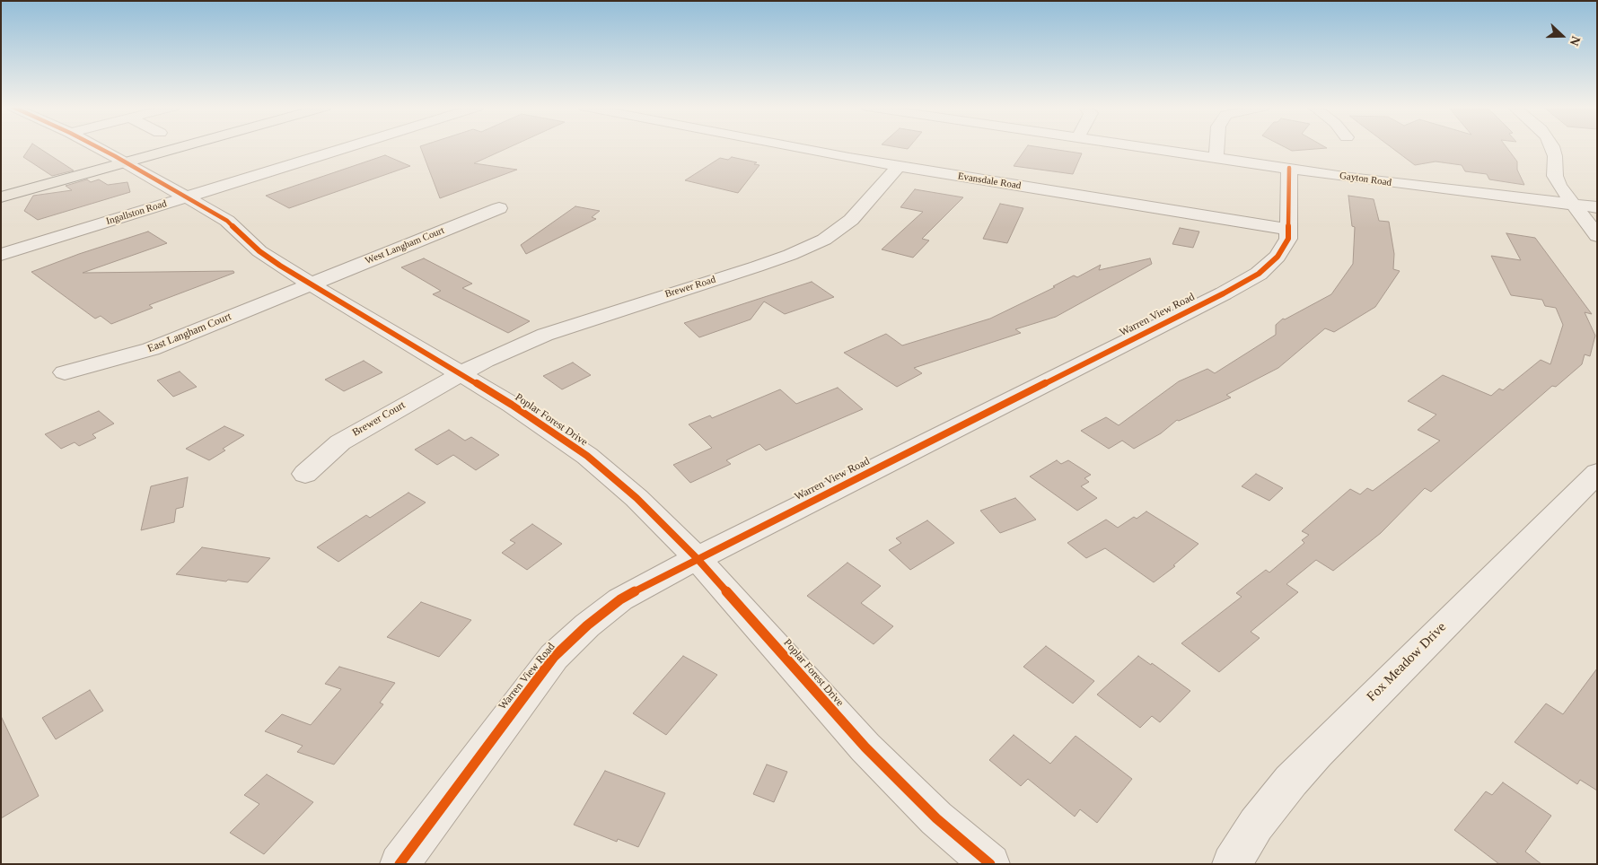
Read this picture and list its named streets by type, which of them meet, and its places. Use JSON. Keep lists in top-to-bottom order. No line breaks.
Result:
{"streets":{"street":["Gayton Road","Evansdale Road","Ingallston Road","West Langham Court","Brewer Road","Warren View Road","East Langham Court","Brewer Court","Poplar Forest Drive","Fox Meadow Drive"]},"crossings":[["Gayton Road","Warren View Road"],["Evansdale Road","Brewer Road"],["Evansdale Road","Warren View Road"],["Ingallston Road","Poplar Forest Drive"],["West Langham Court","East Langham Court"],["West Langham Court","Poplar Forest Drive"],["Brewer Road","Brewer Court"],["Brewer Road","Poplar Forest Drive"],["Warren View Road","Poplar Forest Drive"],["East Langham Court","Poplar Forest Drive"],["Brewer Court","Poplar Forest Drive"]],"north":"right"}
